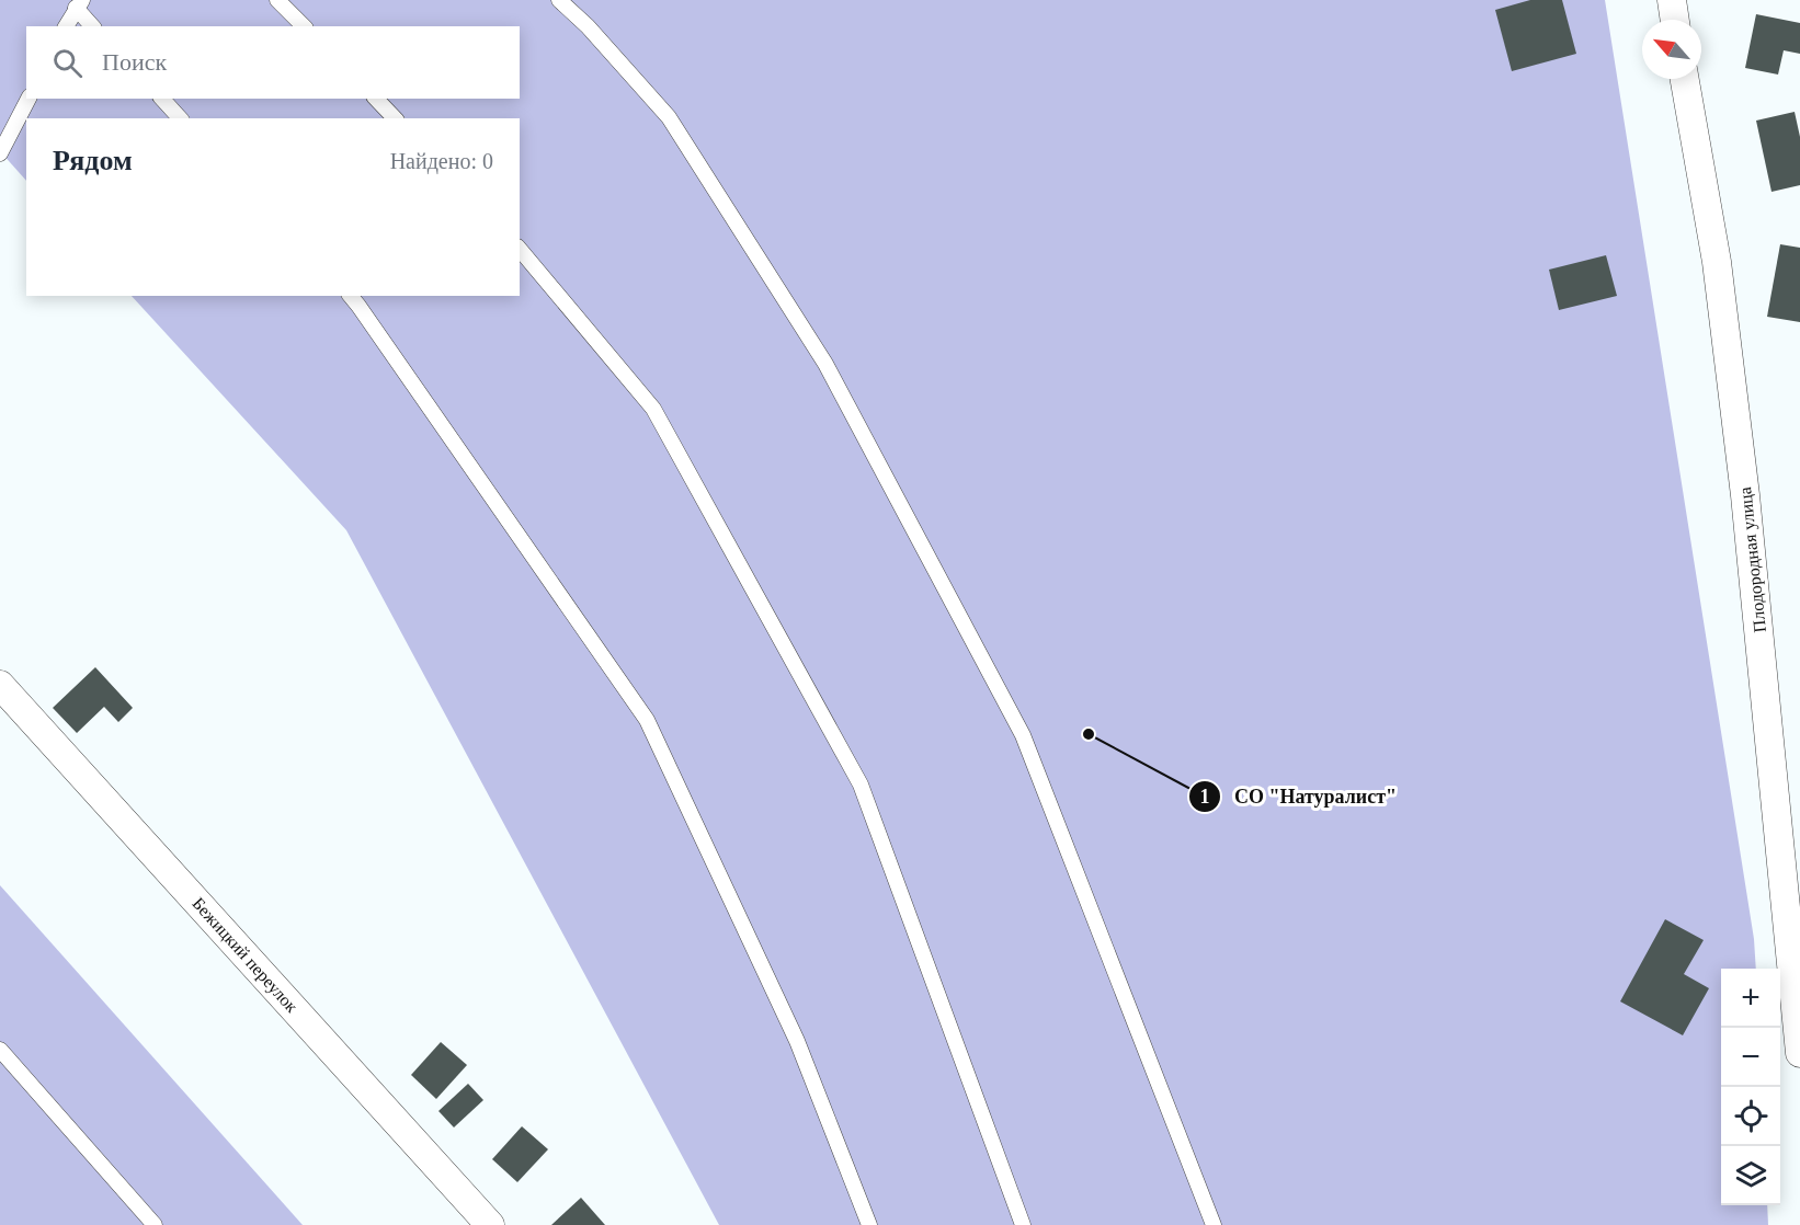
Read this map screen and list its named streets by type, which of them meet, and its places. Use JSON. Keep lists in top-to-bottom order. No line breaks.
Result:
{"streets":{"street":["Плодородная улица","Бежицкий переулок"]},"places":["СО \"Натуралист\""],"north":"top left","page":{"search":"Поиск","heading":["Рядом","Найдено: 0"],"map_buttons":["+","−"]}}
